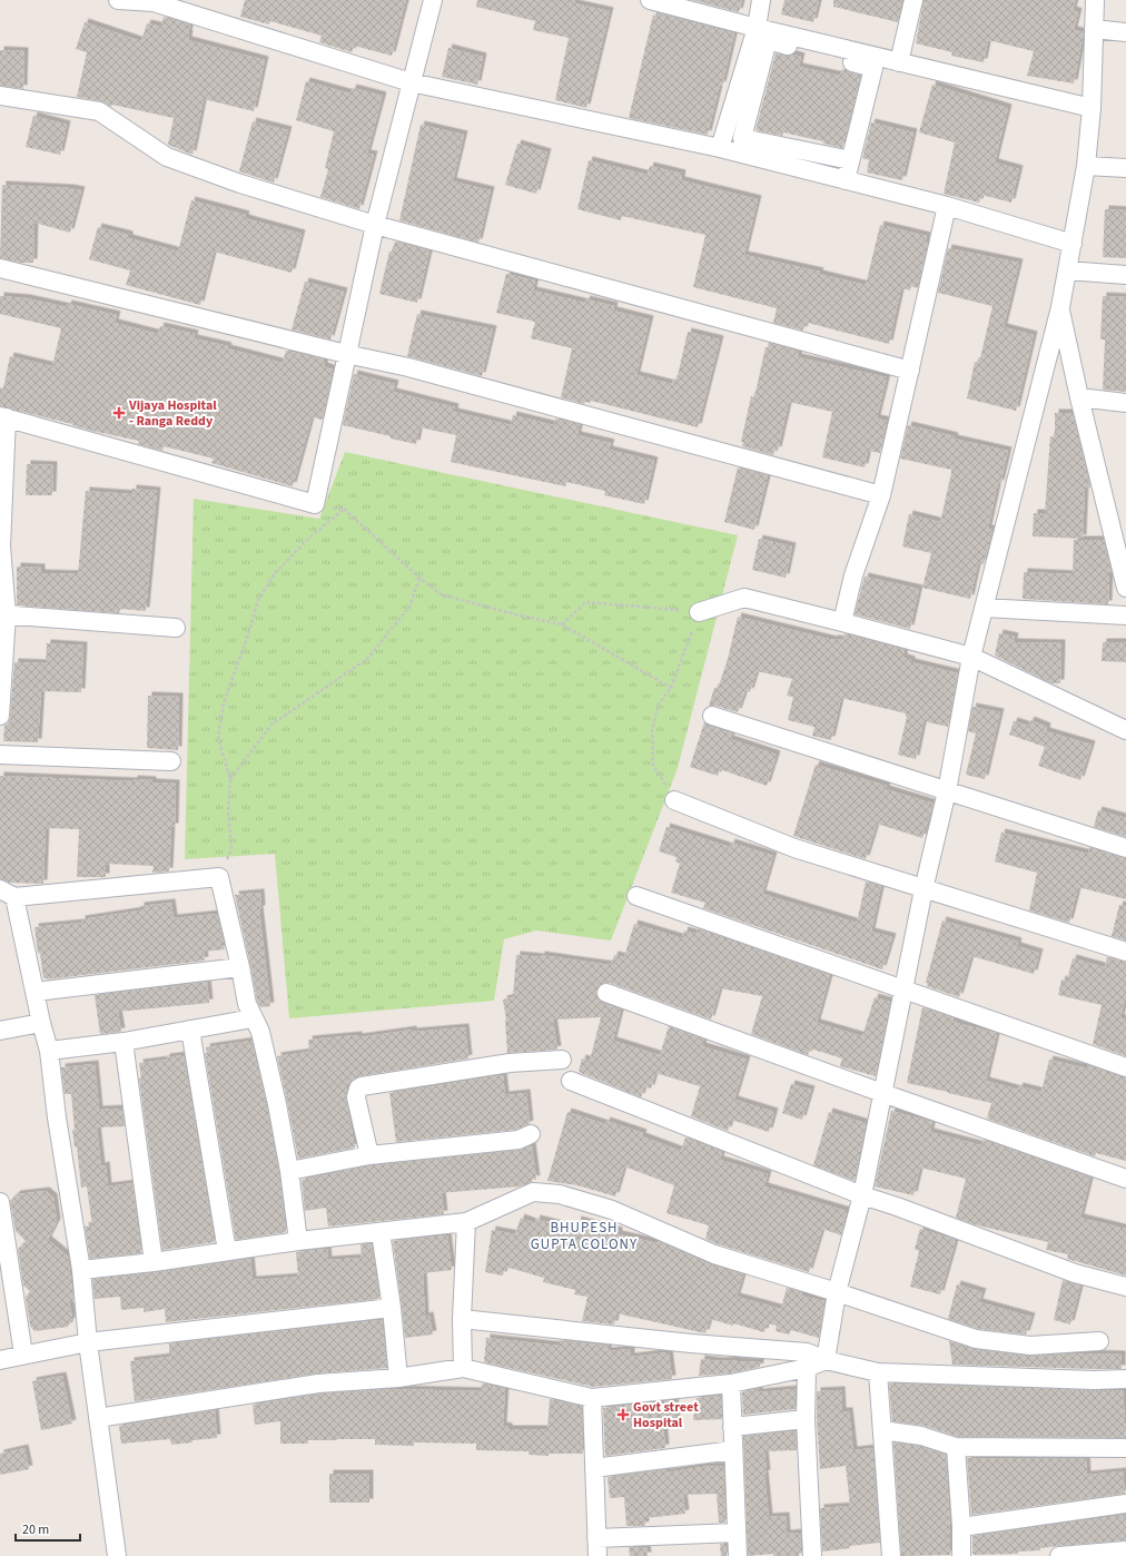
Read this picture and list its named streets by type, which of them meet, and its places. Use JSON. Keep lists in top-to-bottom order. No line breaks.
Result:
{"districts":["BHUPESH GUPTA COLONY"],"places":{"health":["Vijaya Hospital - Ranga Reddy","Govt street Hospital"]},"scale_bar":"20 m"}
